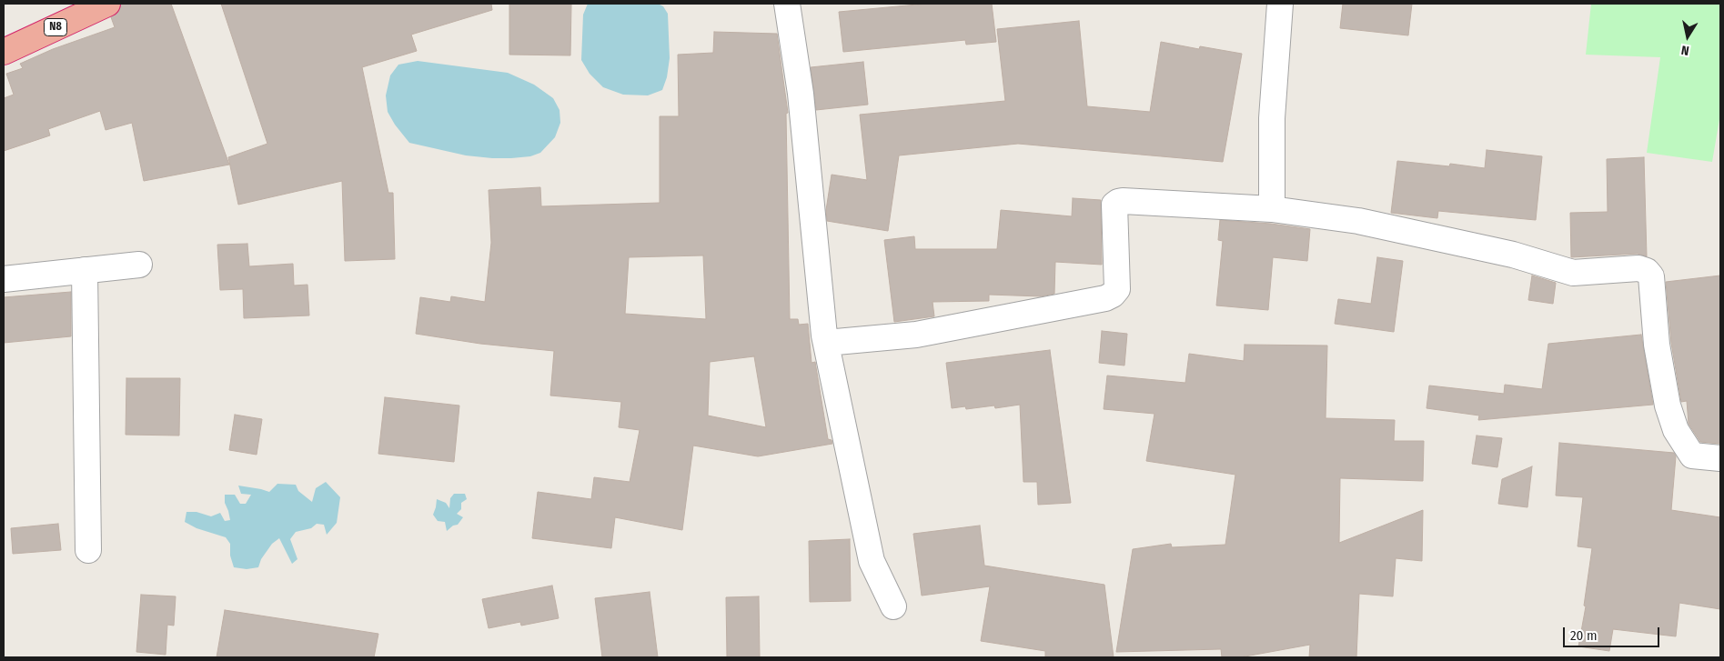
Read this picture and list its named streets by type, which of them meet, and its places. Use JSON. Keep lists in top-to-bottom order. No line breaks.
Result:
{"streets":{"highway":["N8"]},"scale_bar":"20 m","north":"bottom"}
